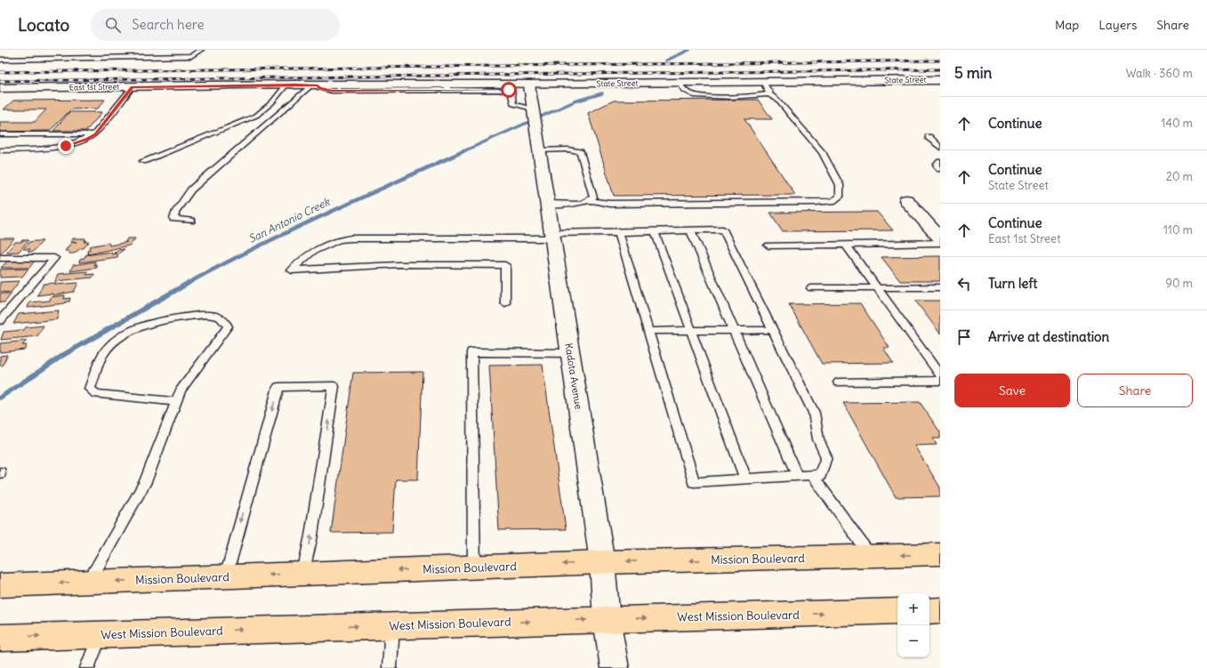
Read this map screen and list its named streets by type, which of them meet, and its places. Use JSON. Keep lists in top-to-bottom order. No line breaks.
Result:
{"streets":{"main road":["Mission Boulevard","West Mission Boulevard"],"street":["State Street","East 1st Street","Kadota Avenue"]},"crossings":[["State Street","East 1st Street"],["State Street","Kadota Avenue"],["Kadota Avenue","Mission Boulevard"],["Kadota Avenue","West Mission Boulevard"]],"one_way":["Mission Boulevard","West Mission Boulevard"],"water":["San Antonio Creek"],"page":{"header":"Locato","search":"Search here","nav":["Map","Layers","Share"],"heading":["5 min","Walk · 360 m"],"list":[["Continue","140 m"],["Continue","State Street","20 m"],["Continue","East 1st Street","110 m"],["Turn left","90 m"],"Arrive at destination"],"buttons":["Save","Share"],"map_buttons":["+","−"]}}
